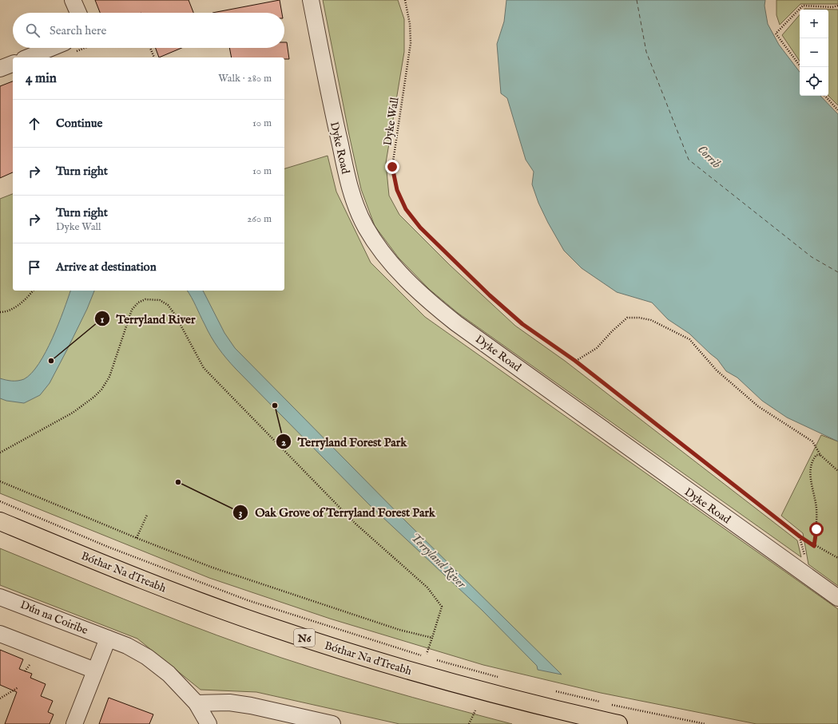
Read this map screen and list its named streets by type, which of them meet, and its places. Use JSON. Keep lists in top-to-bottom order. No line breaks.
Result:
{"streets":{"highway":["Bóthar Na dTreabh","N6"],"street":["Dyke Road","Dún na Coiribe"],"path":["Dyke Wall"]},"water":["Corrib","Terryland River"],"places":["Terryland River","Terryland Forest Park","Oak Grove of Terryland Forest Park"],"page":{"map_buttons":["+","−"],"search":"Search here","heading":["4 min","Walk · 280 m"],"list":[["Continue","10 m"],["Turn right","10 m"],["Turn right","Dyke Wall","260 m"],"Arrive at destination"]}}
